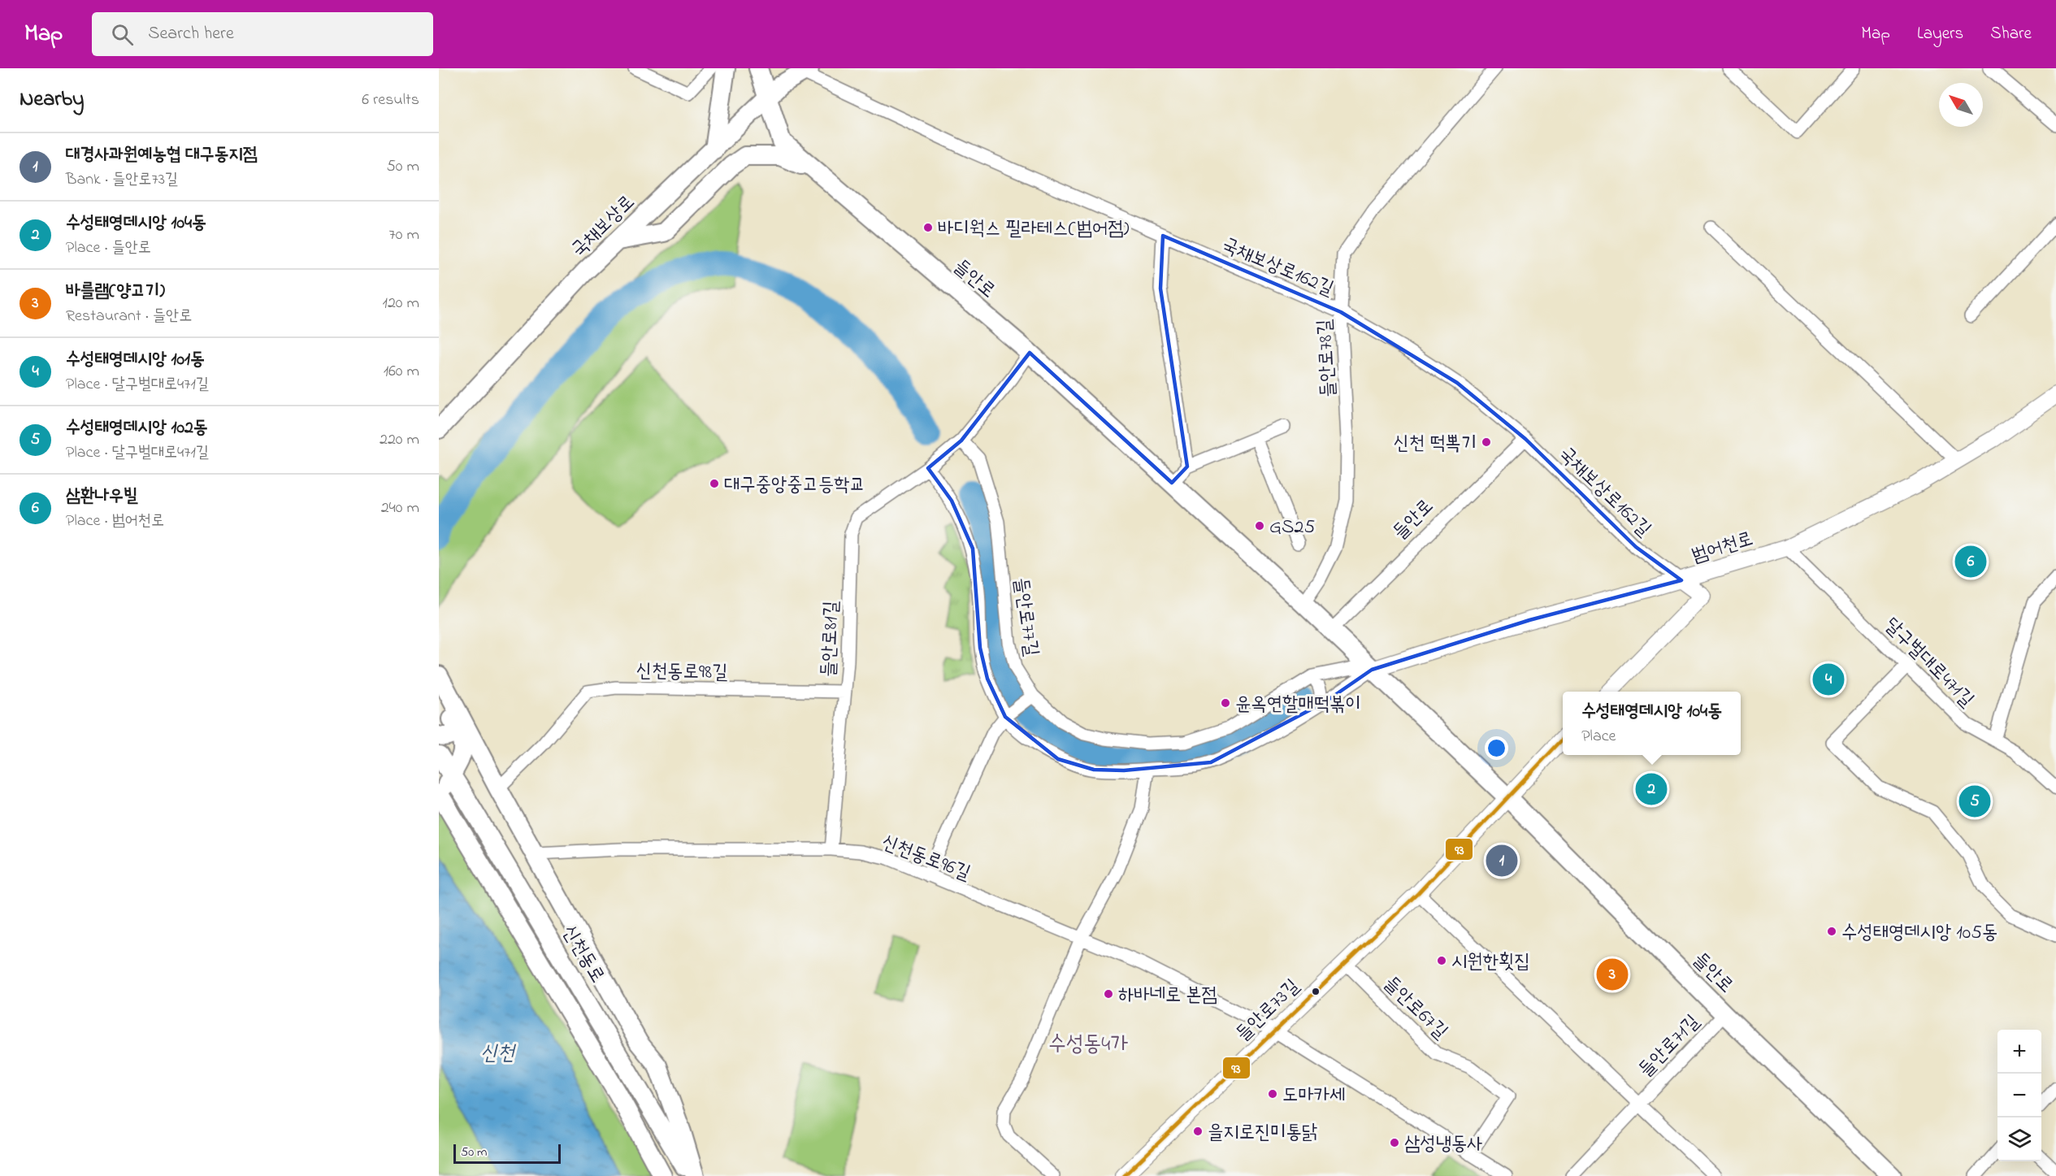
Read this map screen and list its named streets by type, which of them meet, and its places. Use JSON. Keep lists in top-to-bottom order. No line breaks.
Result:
{"streets":{"main road":["국채보상로","들안로","신천동로"],"street":["국채보상로162길","들안로78길","범어천로","들안로77길","들안로81길","달구벌대로471길","신천동로98길","신천동로96길","들안로67길","들안로73길","들안로71길"]},"crossings":[["국채보상로","국채보상로162길"],["국채보상로","들안로"],["국채보상로162길","들안로"],["국채보상로162길","들안로78길"],["국채보상로162길","범어천로"],["들안로","들안로78길"],["들안로","범어천로"],["들안로","들안로77길"],["들안로","들안로73길"],["들안로","들안로71길"],["범어천로","들안로77길"],["범어천로","달구벌대로471길"],["들안로77길","들안로81길"],["들안로81길","신천동로98길"],["들안로81길","신천동로96길"],["신천동로96길","들안로73길"],["들안로67길","들안로73길"]],"districts":["수성동4가"],"water":["신천"],"places":["바디웍스 필라테스(범어점)","신천 떡뽁기","대구중앙중고등학교","GS25","윤옥연할매떡볶이","수성태영데시앙 105동","시원한횟집","하바네로 본점","도마카세","을지로진미통닭","삼성냉동사"],"lines":["transit line 93"],"scale_bar":"50 m","north":"top left","page":{"header":"Map","search":"Search here","nav":["Map","Layers","Share"],"heading":["Nearby","6 results"],"list":[{"mark":"1","name":"대경사과원예농협 대구동지점","note":"Bank · 들안로73길","value":"50 m"},{"mark":"2","name":"수성태영데시앙 104동","note":"Place · 들안로","value":"70 m"},{"mark":"3","name":"바를램(양고기)","note":"Restaurant · 들안로","value":"120 m"},{"mark":"4","name":"수성태영데시앙 101동","note":"Place · 달구벌대로471길","value":"160 m"},{"mark":"5","name":"수성태영데시앙 102동","note":"Place · 달구벌대로471길","value":"220 m"},{"mark":"6","name":"삼환나우빌","note":"Place · 범어천로","value":"240 m"}],"pins":["6","4","2","5","1","3"],"popup":["수성태영데시앙 104동","Place"],"map_buttons":["+","−"],"scale":"50 m"}}
